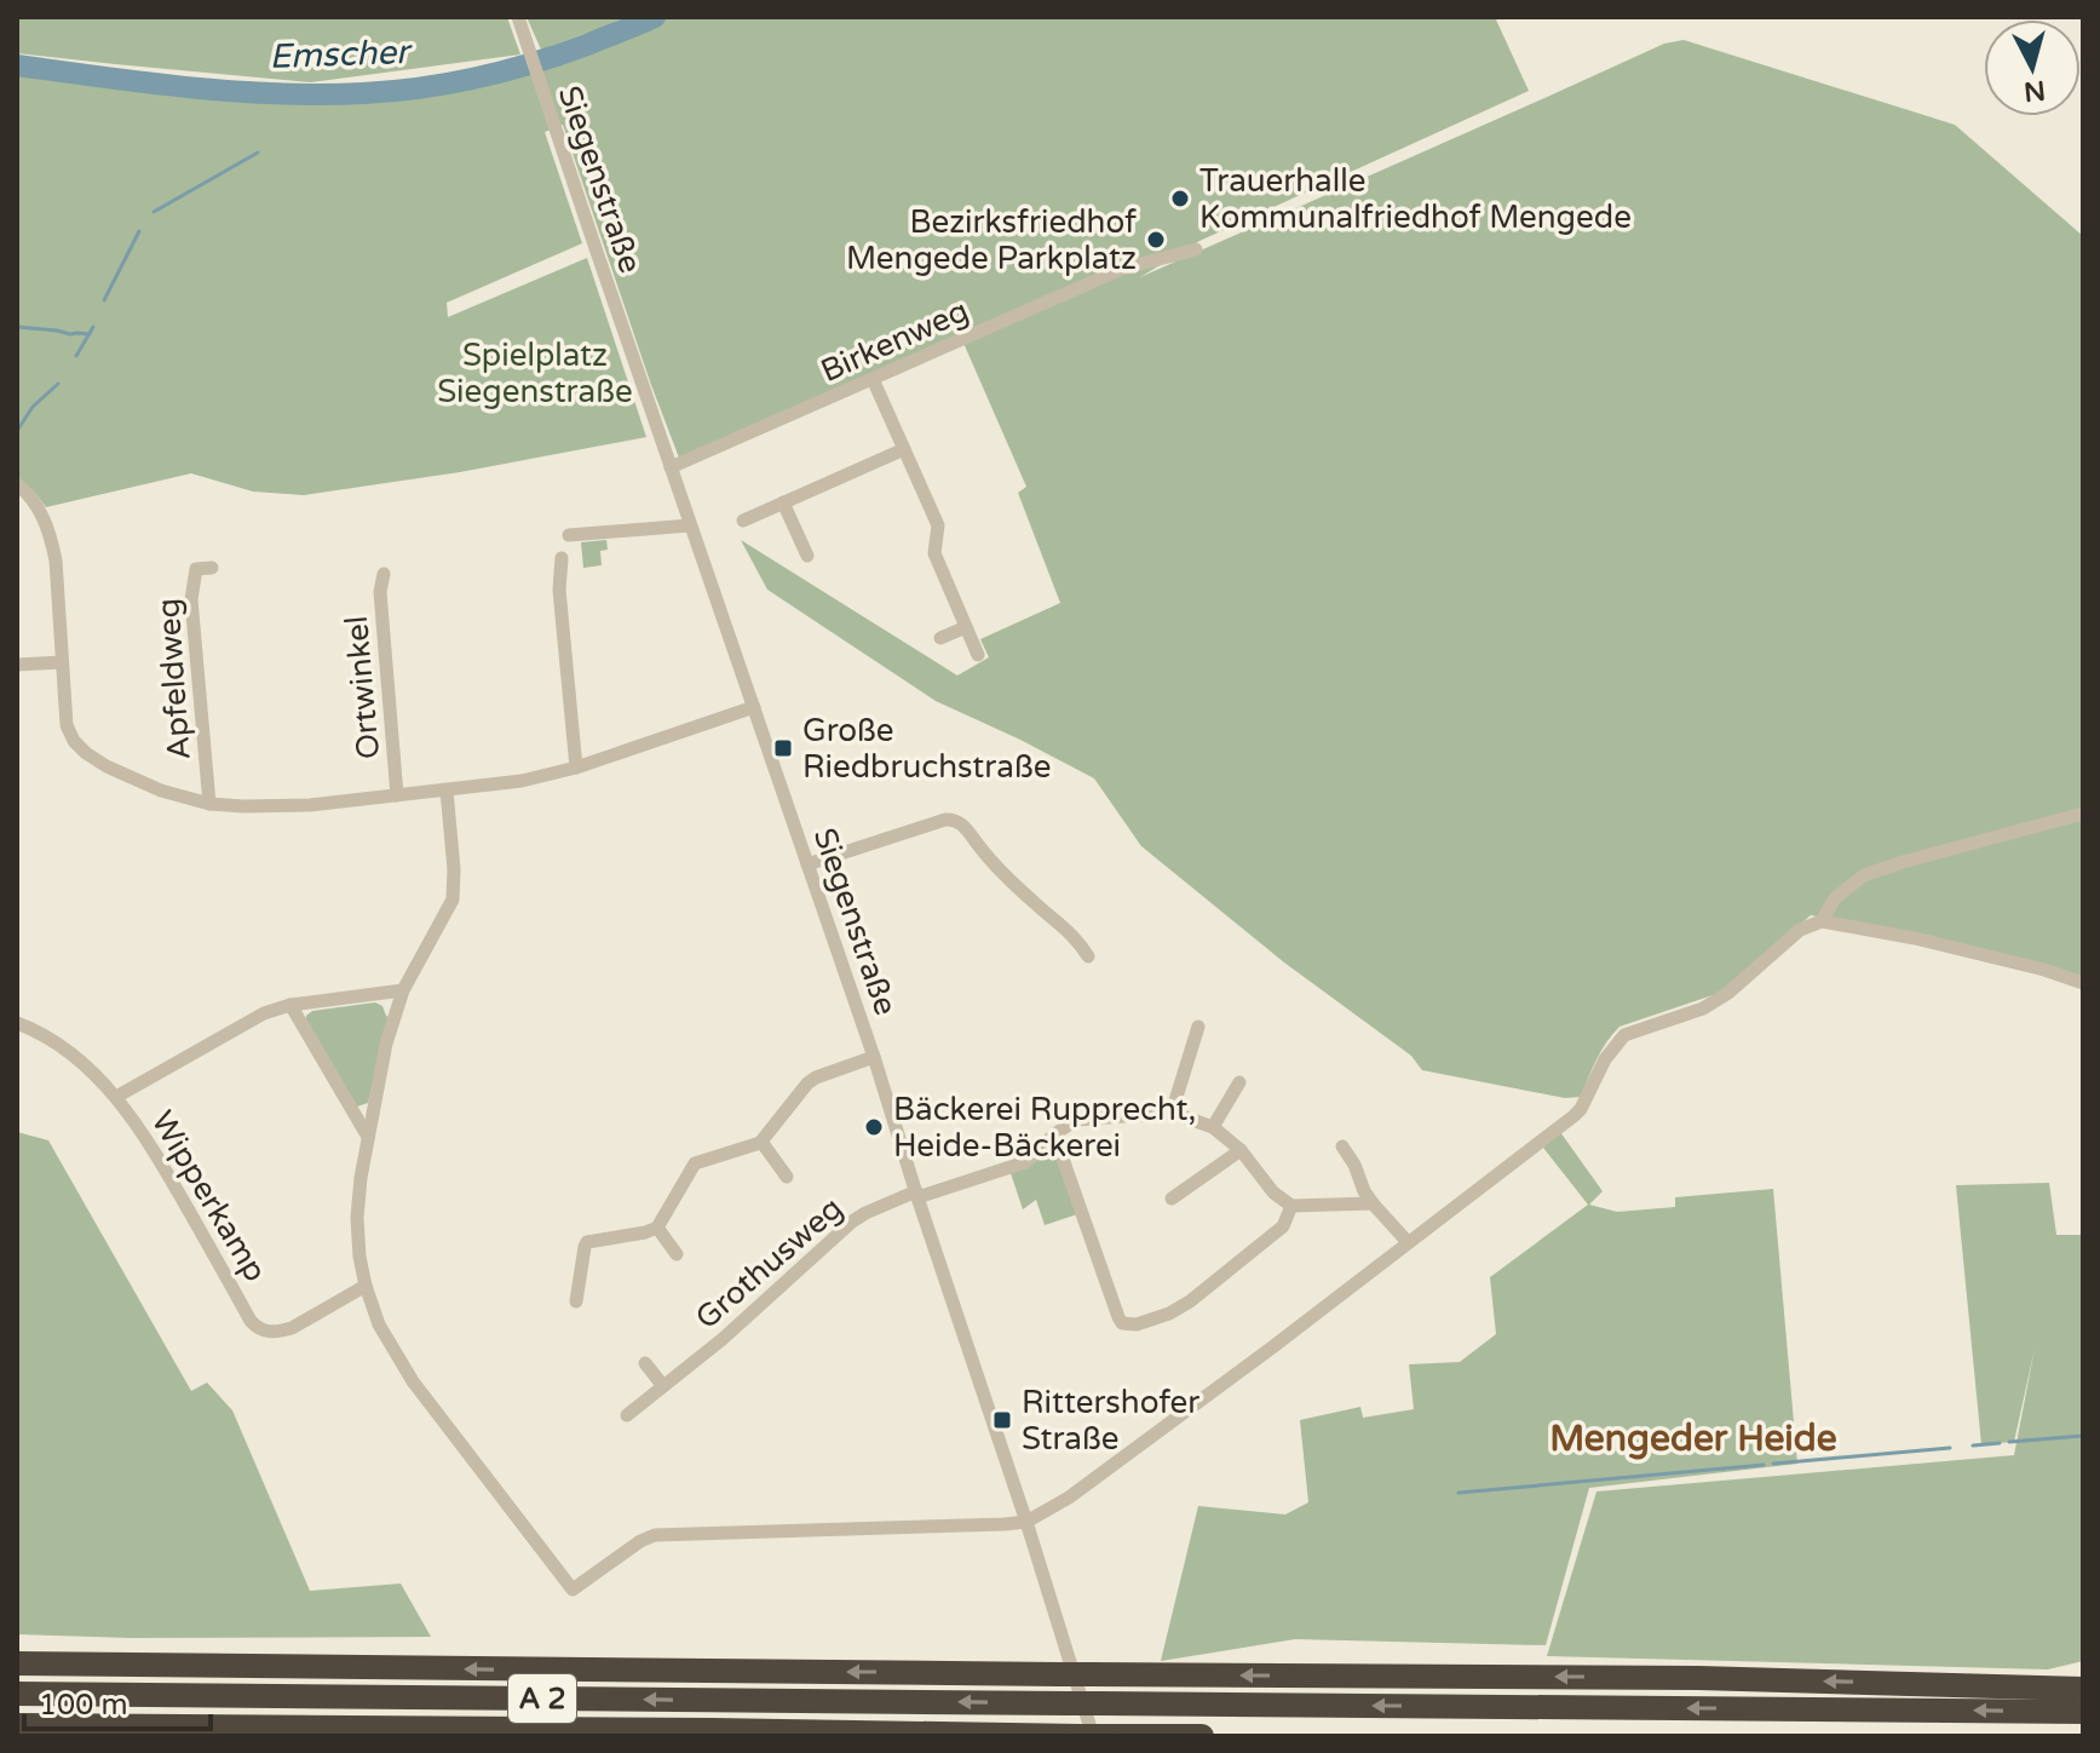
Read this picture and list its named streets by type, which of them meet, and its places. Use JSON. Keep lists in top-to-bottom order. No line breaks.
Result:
{"streets":{"highway":["A 2"],"street":["Siegenstraße","Birkenweg","Apfeldweg","Ortwinkel","Wipperkamp","Grothusweg"]},"crossings":[["Siegenstraße","Birkenweg"],["Siegenstraße","Grothusweg"]],"districts":["Mengeder Heide"],"water":["Emscher"],"parks":["Spielplatz Siegenstraße"],"places":{"other":["Trauerhalle Kommunalfriedhof Mengede","Bezirksfriedhof Mengede Parkplatz","Bäckerei Rupprecht, Heide-Bäckerei"],"transit":["Große Riedbruchstraße","Rittershofer Straße"]},"scale_bar":"100 m","north":"bottom"}
